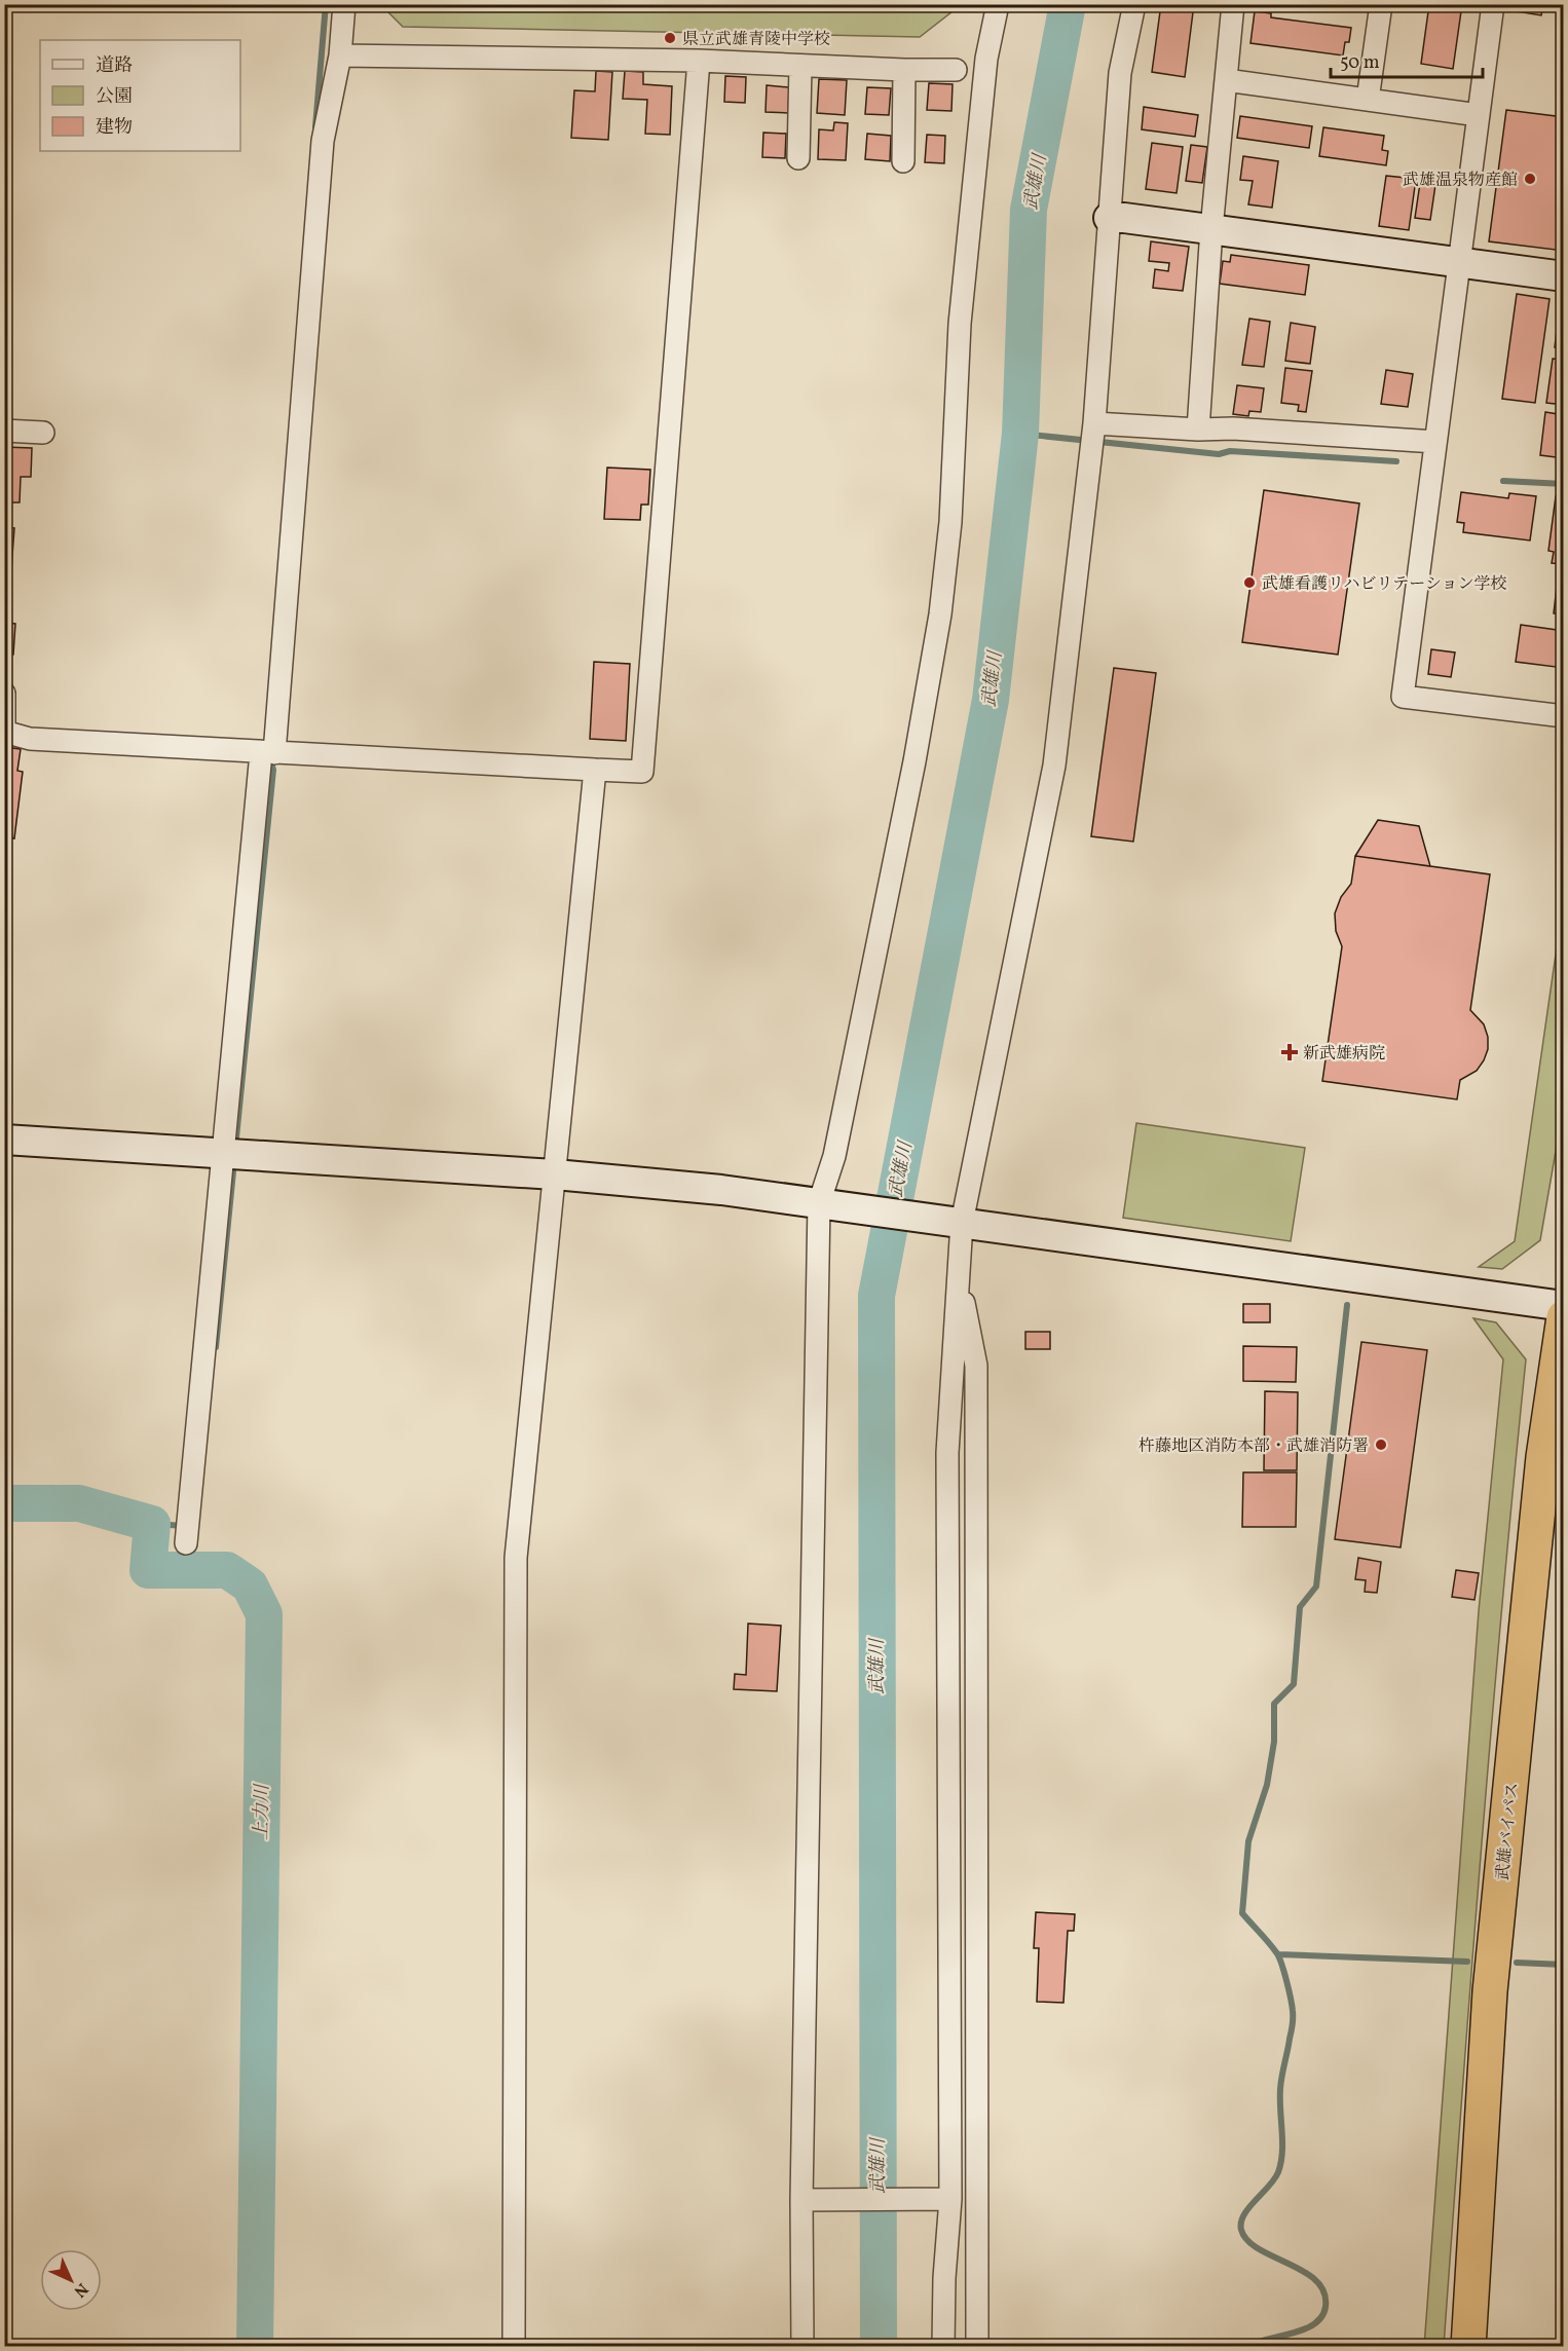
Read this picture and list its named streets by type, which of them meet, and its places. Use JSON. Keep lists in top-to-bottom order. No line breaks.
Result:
{"streets":{"highway":["武雄バイパス"]},"water":["武雄川","上力川"],"places":{"other":["県立武雄青陵中学校","武雄温泉物産館","武雄看護リハビリテーション学校","杵藤地区消防本部・武雄消防署"],"health":["新武雄病院"]},"legend":["道路","公園","建物"],"scale_bar":"50 m","north":"bottom right"}
